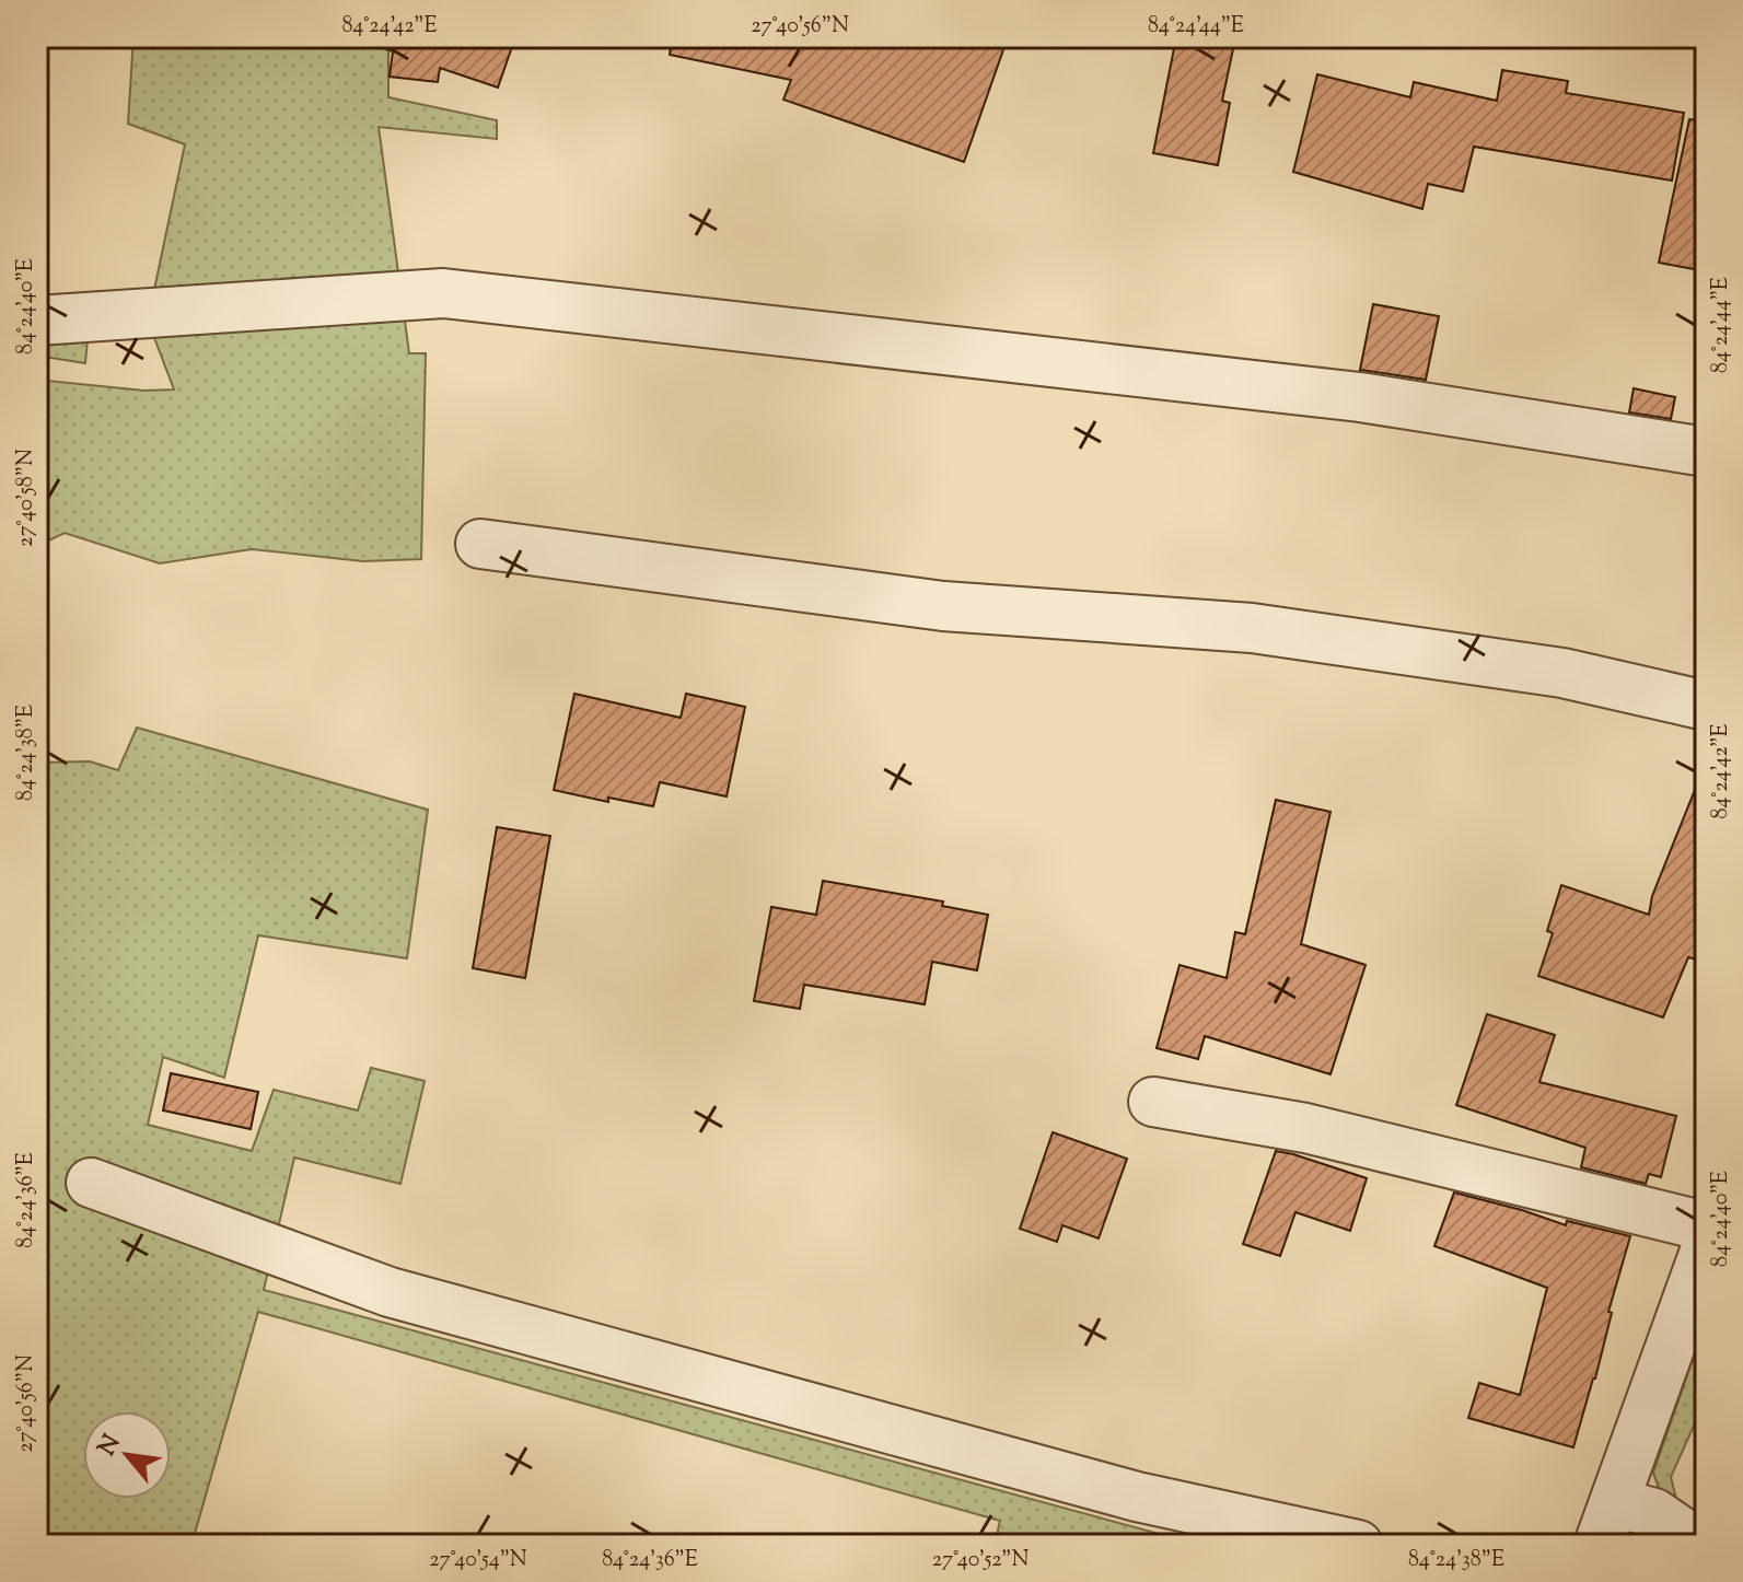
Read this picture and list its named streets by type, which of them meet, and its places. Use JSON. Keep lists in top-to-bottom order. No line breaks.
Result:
{"north":"top left","coordinates":["84°24'42\"E","27°40'56\"N","84°24'44\"E","84°24'40\"E","27°40'58\"N","84°24'38\"E","84°24'36\"E","27°40'54\"N","27°40'52\"N"]}
